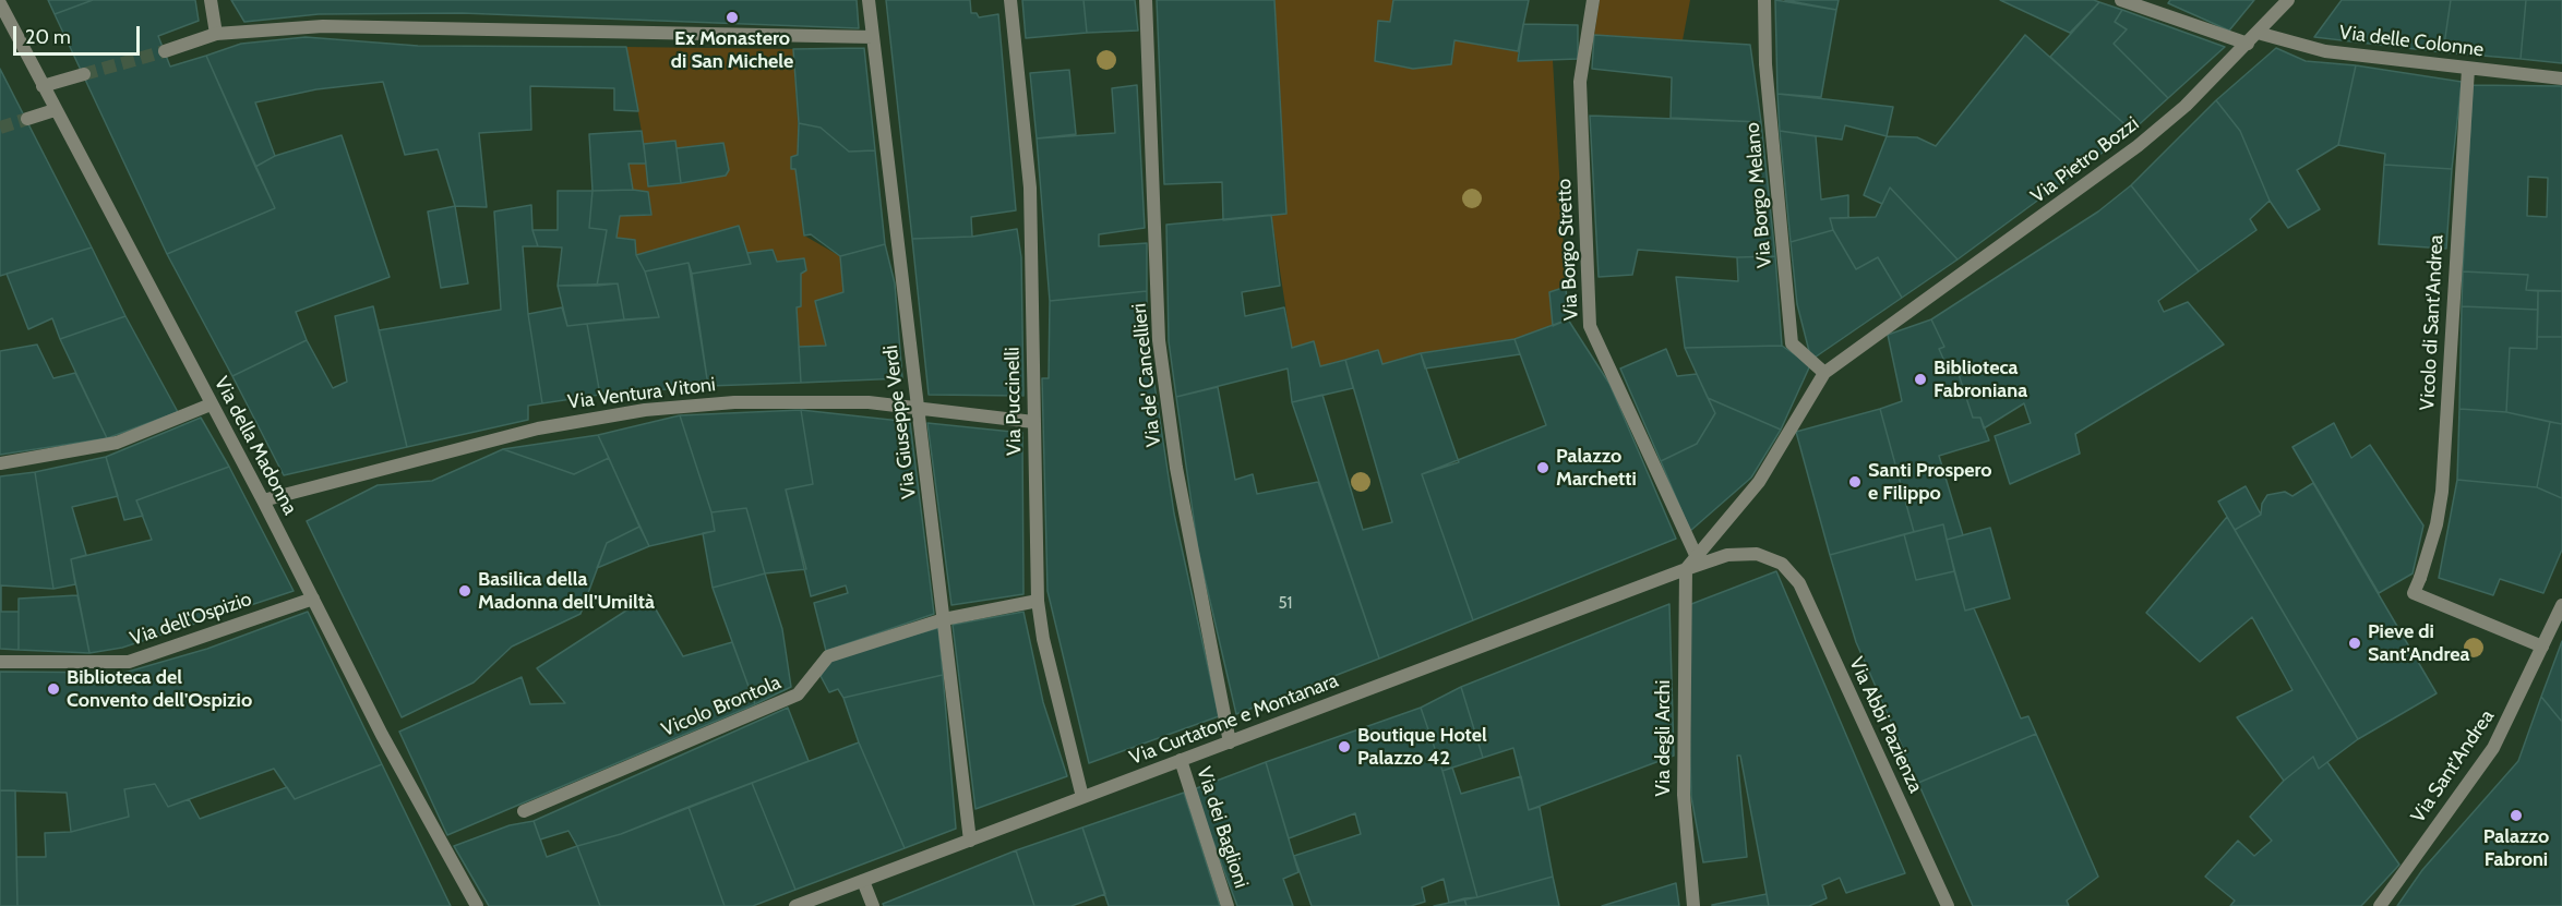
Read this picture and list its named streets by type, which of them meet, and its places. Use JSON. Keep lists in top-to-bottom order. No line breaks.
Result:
{"streets":{"street":["Via delle Colonne","Via Pietro Bozzi","Via Borgo Melano","Via Borgo Stretto","Vicolo di Sant'Andrea","Via de' Cancellieri","Via Ventura Vitoni","Via Puccinelli","Via Giuseppe Verdi","Via della Madonna","Via dell'Ospizio","Vicolo Brontola","Via Curtatone e Montanara","Via Abbi Pazienza","Via degli Archi","Via Sant'Andrea","Via dei Baglioni"]},"crossings":[["Via delle Colonne","Via Pietro Bozzi"],["Via delle Colonne","Vicolo di Sant'Andrea"],["Via Pietro Bozzi","Via Borgo Melano"],["Vicolo di Sant'Andrea","Via Sant'Andrea"],["Via de' Cancellieri","Via Curtatone e Montanara"],["Via Ventura Vitoni","Via Puccinelli"],["Via Ventura Vitoni","Via Giuseppe Verdi"],["Via Ventura Vitoni","Via della Madonna"],["Via Puccinelli","Vicolo Brontola"],["Via Puccinelli","Via Curtatone e Montanara"],["Via Giuseppe Verdi","Vicolo Brontola"],["Via Giuseppe Verdi","Via Curtatone e Montanara"],["Via della Madonna","Via dell'Ospizio"],["Via Curtatone e Montanara","Via Abbi Pazienza"],["Via Curtatone e Montanara","Via degli Archi"],["Via Curtatone e Montanara","Via dei Baglioni"]],"places":["Ex Monastero di San Michele","Biblioteca Fabroniana","Palazzo Marchetti","Santi Prospero e Filippo","Basilica della Madonna dell'Umiltà","Pieve di Sant'Andrea","Biblioteca del Convento dell'Ospizio","Boutique Hotel Palazzo 42","Palazzo Fabroni"],"house_numbers":["51"],"scale_bar":"20 m"}
